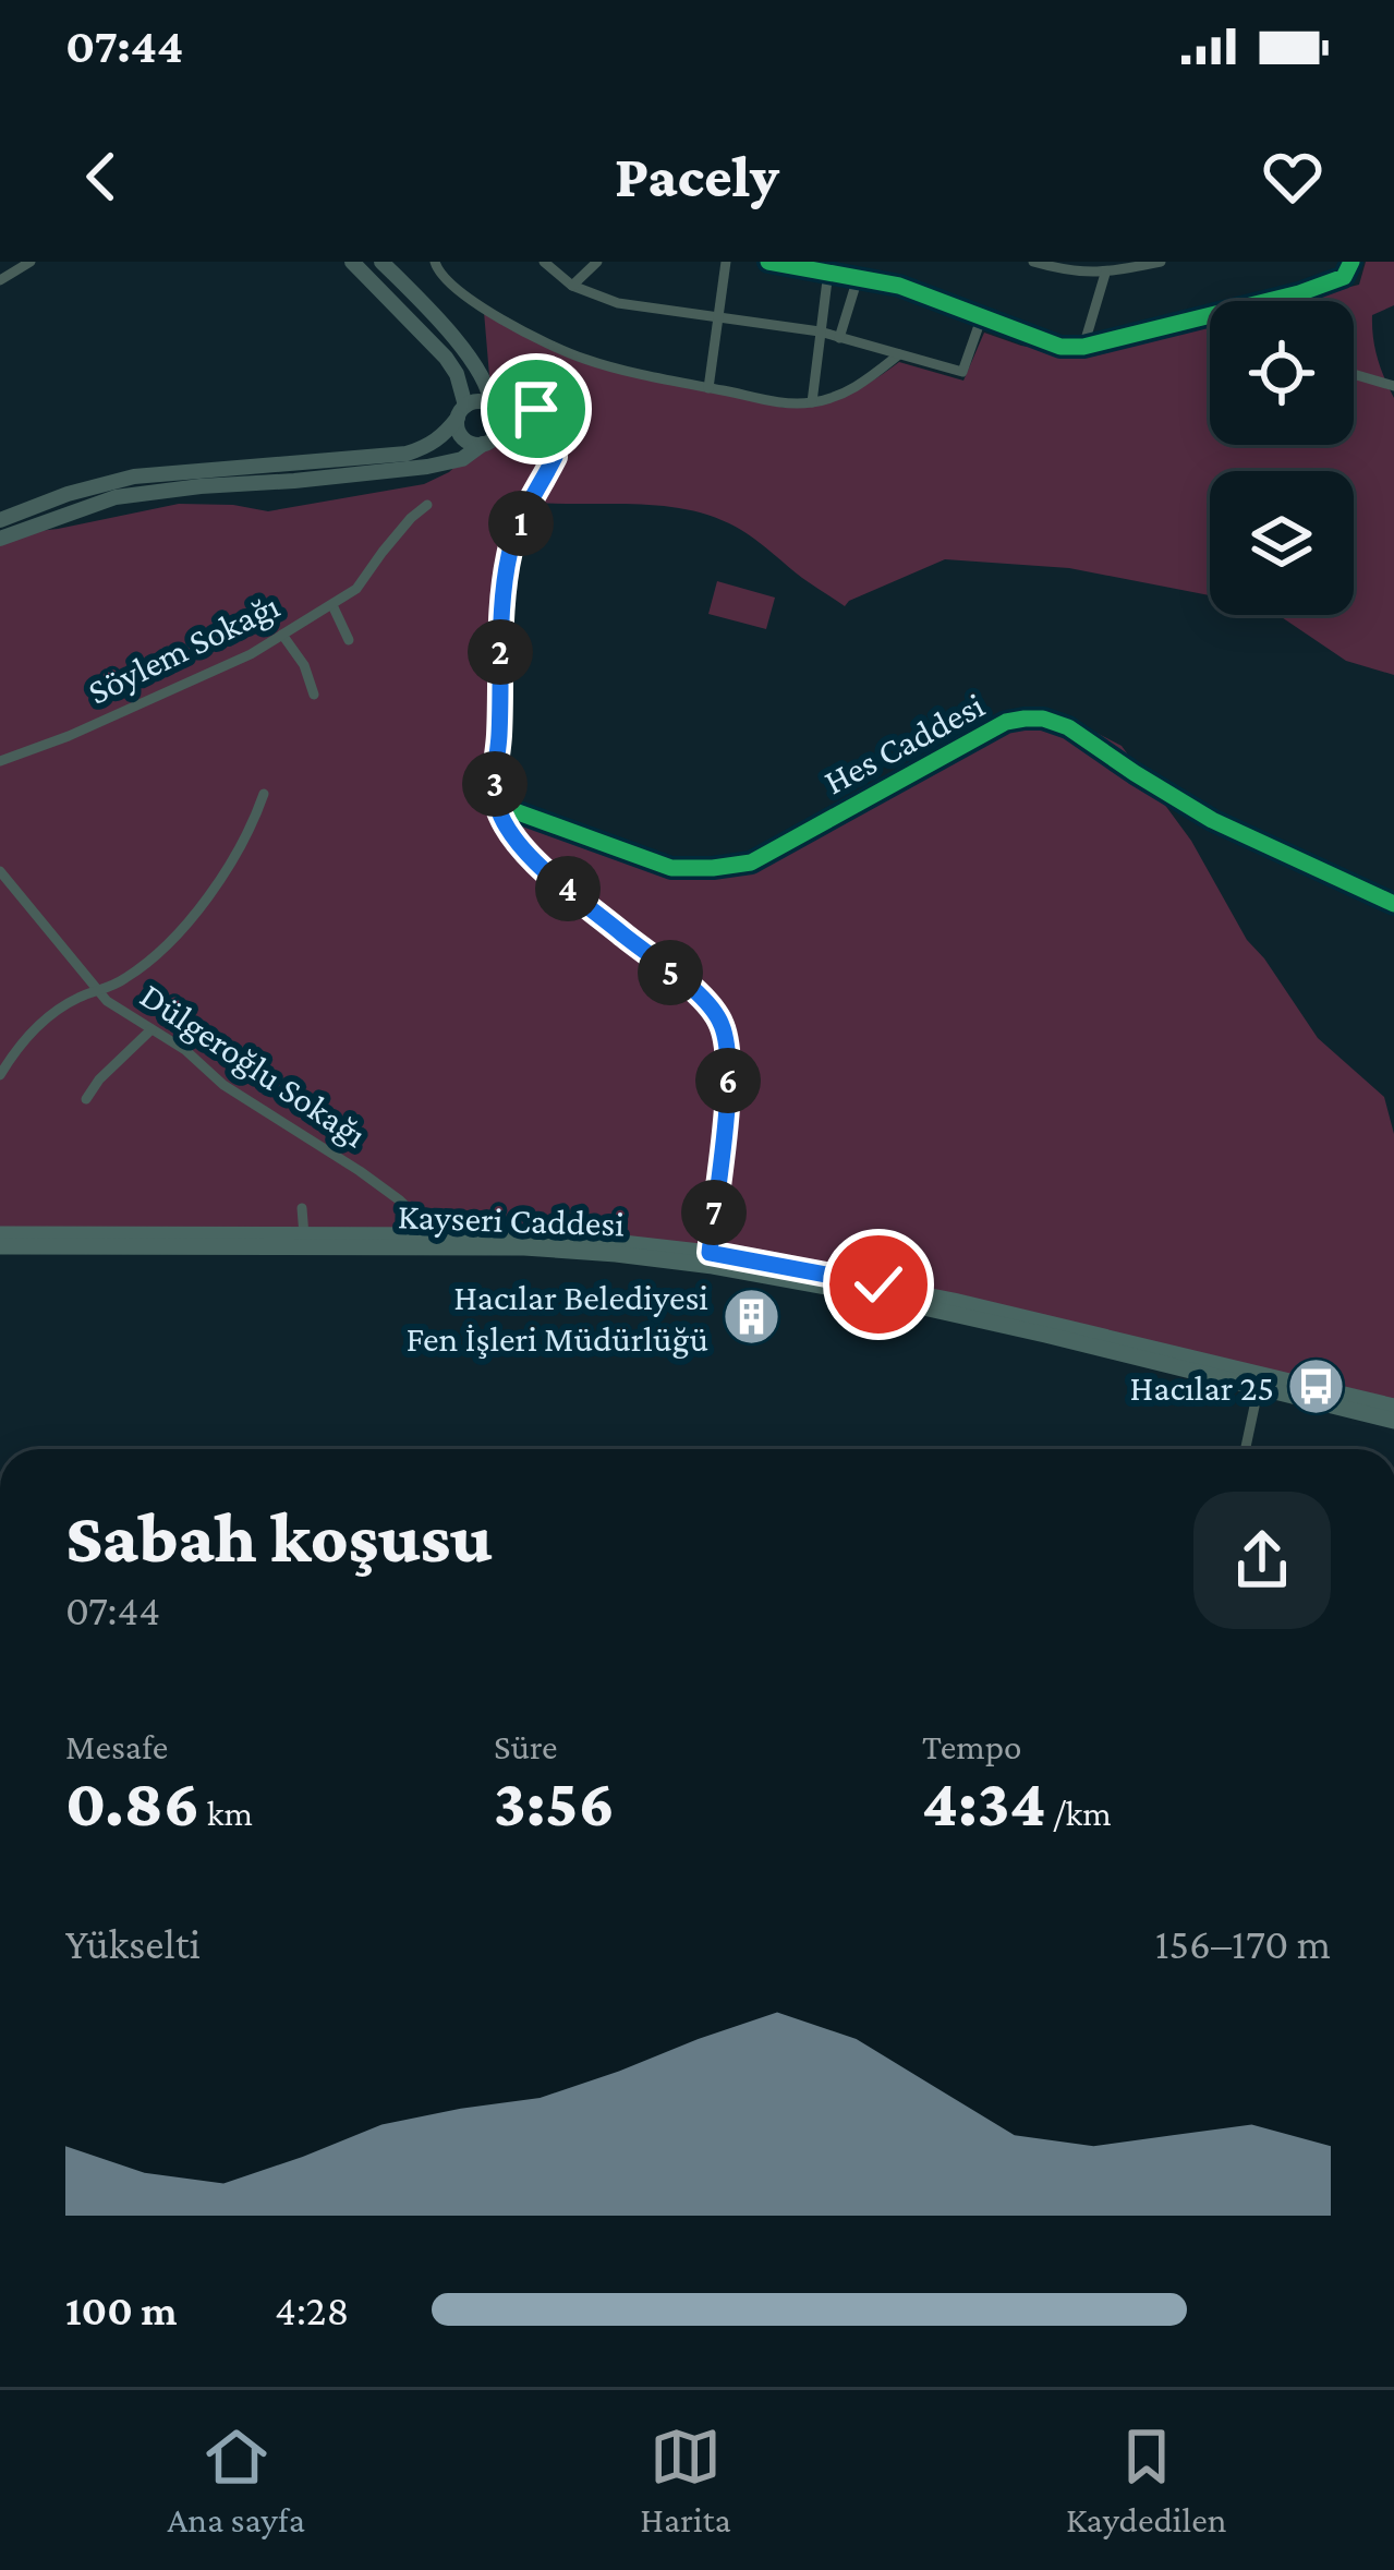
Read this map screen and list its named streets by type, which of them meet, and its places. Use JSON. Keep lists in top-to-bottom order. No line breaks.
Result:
{"streets":{"main road":["Kayseri Caddesi"],"street":["Söylem Sokağı","Hes Caddesi","Dülgeroğlu Sokağı"]},"crossings":[["Dülgeroğlu Sokağı","Kayseri Caddesi"]],"places":{"building":["Hacılar Belediyesi Fen İşleri Müdürlüğü"],"bus stop":["Hacılar 25"]},"page":{"status":"07:44","header":"Pacely","pins":["1","2","3","4","5","6","7"],"heading":["Sabah koşusu","07:44"],"stats":[["Mesafe","0.86 km"],["Süre","3:56"],["Tempo","4:34 /km"]],"chart":["Yükselti","156–170 m"],"list":[{"name":"100 m","note":"4:28"}],"tabs":["Ana sayfa","Harita","Kaydedilen"]}}
